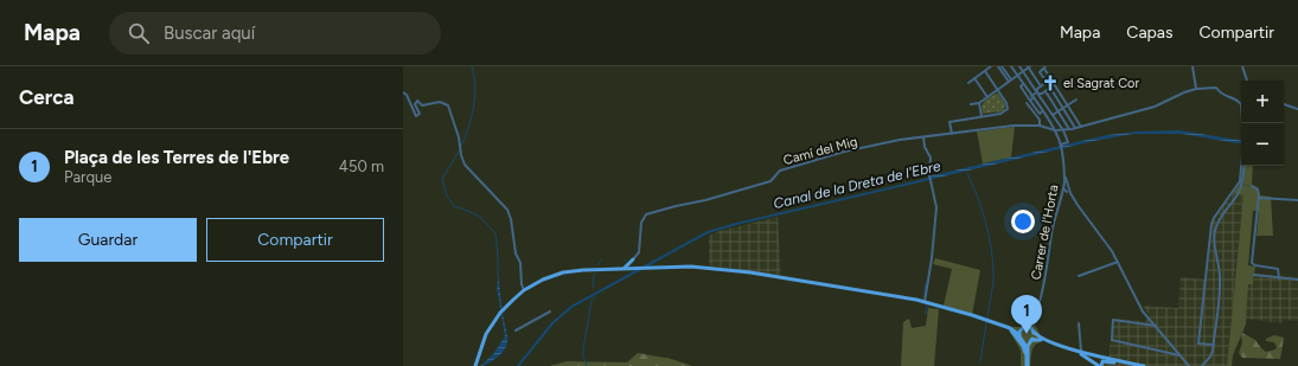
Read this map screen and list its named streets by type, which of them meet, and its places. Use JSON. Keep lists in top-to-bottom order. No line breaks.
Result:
{"streets":{"street":["Camí del Mig","Carrer de l'Horta"]},"water":["Canal de la Dreta de l'Ebre"],"places":{"church":["el Sagrat Cor"]},"page":{"header":"Mapa","search":"Buscar aquí","nav":["Mapa","Capas","Compartir"],"heading":"Cerca","map_buttons":["+","−"],"list":[{"mark":"1","name":"Plaça de les Terres de l'Ebre","note":"Parque","value":"450 m"}],"buttons":["Guardar","Compartir"],"pins":"1"}}
